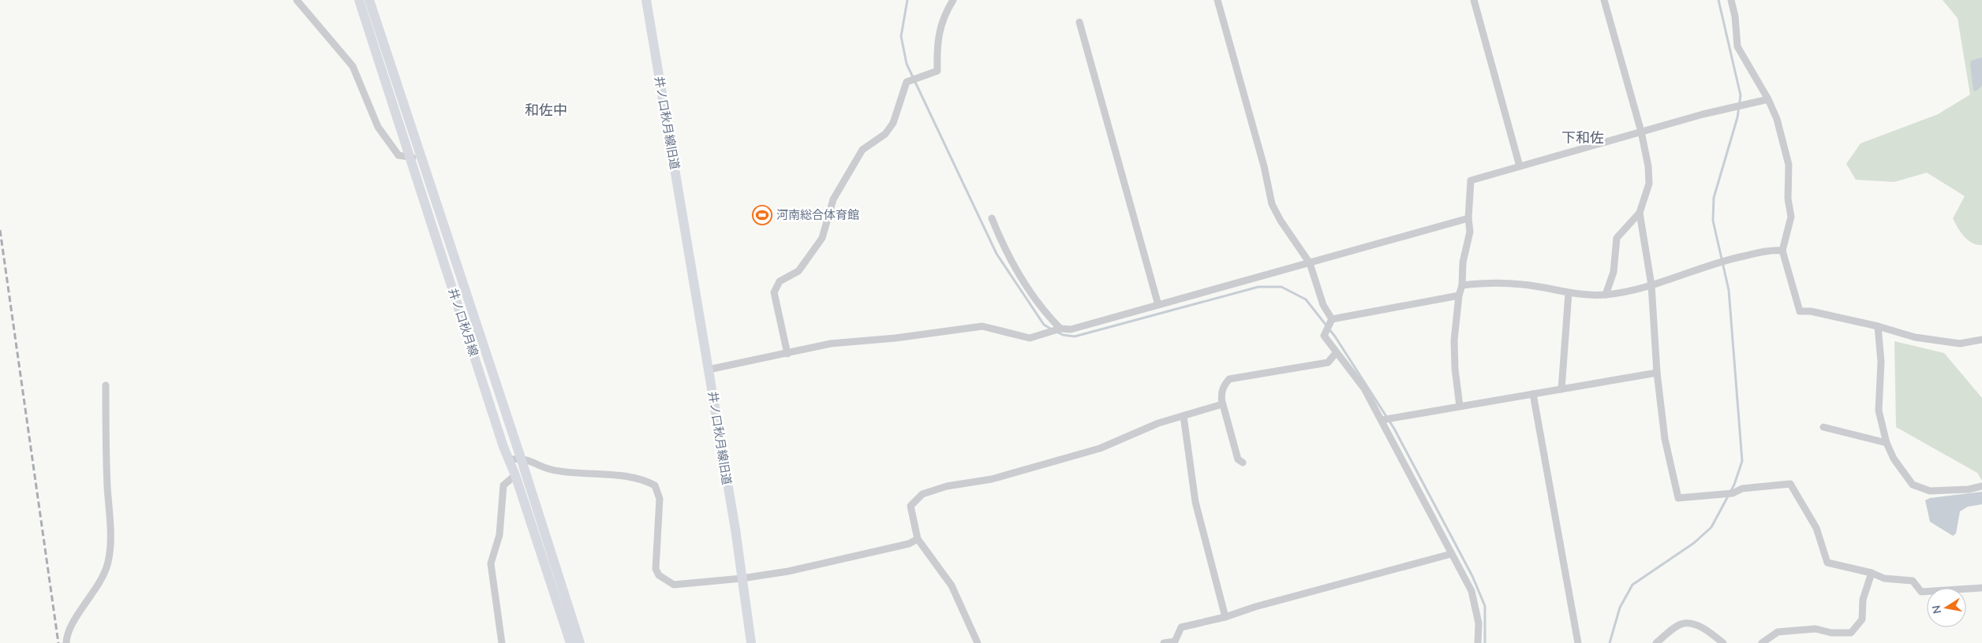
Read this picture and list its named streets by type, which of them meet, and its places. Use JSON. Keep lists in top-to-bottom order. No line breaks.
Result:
{"streets":{"main road":["井ノ口秋月線旧道","井ノ口秋月線"]},"districts":["和佐中","下和佐"],"places":{"sports":["河南総合体育館"]},"north":"left"}
